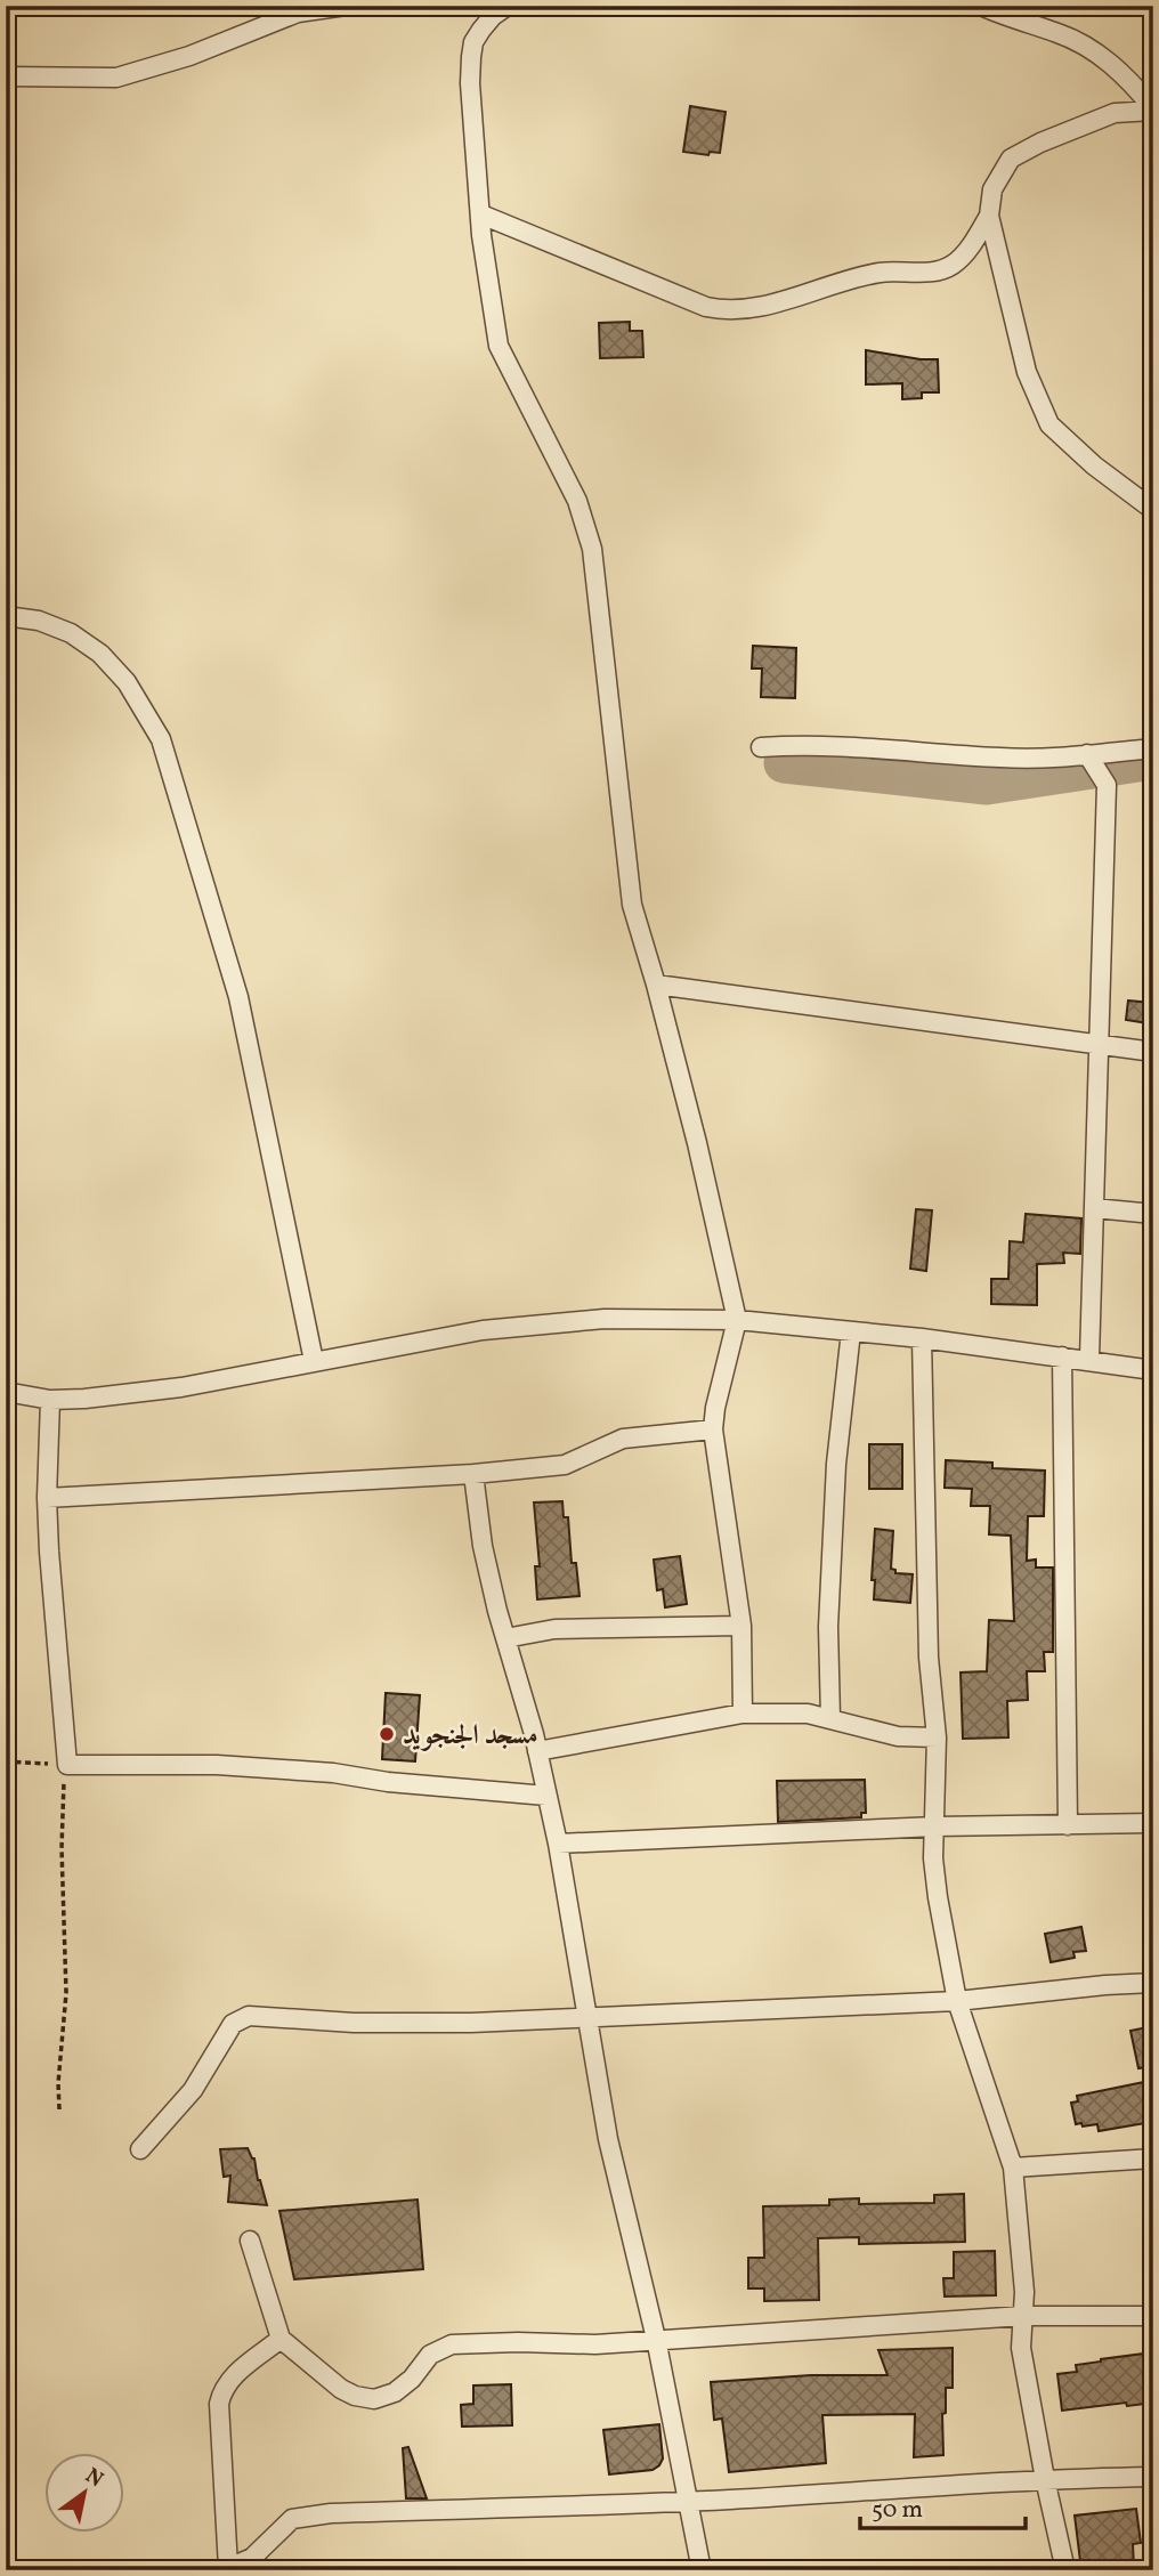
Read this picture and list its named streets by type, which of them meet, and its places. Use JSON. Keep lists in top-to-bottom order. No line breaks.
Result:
{"places":["مسجد الجنجويد"],"scale_bar":"50 m","north":"top right"}
